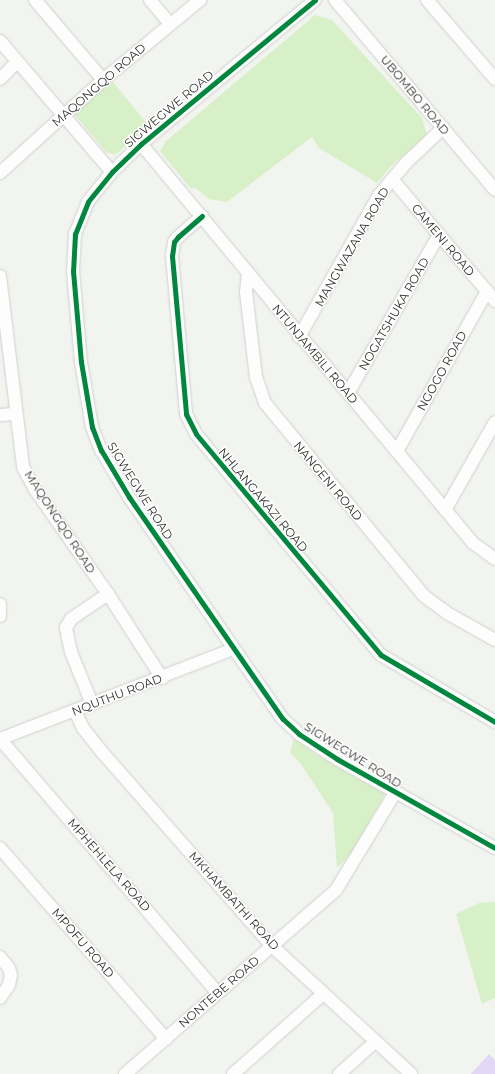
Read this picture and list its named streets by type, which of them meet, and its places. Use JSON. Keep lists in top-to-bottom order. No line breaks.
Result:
{"streets":{"street":["MAQONGQO ROAD","UBOMBO ROAD","SIGWEGWE ROAD","CAMENI ROAD","MANGWAZANA ROAD","NOGATSHUKA ROAD","NTUNJAMBILI ROAD","NGOGO ROAD","NANGENI ROAD","NHLANGAKAZI ROAD","NQUTHU ROAD","MPHEHLELA ROAD","MKHAMBATHI ROAD","MPOFU ROAD","NONTEBE ROAD"]},"crossings":[["MAQONGQO ROAD","NQUTHU ROAD"],["UBOMBO ROAD","MANGWAZANA ROAD"],["SIGWEGWE ROAD","NTUNJAMBILI ROAD"],["SIGWEGWE ROAD","NQUTHU ROAD"],["SIGWEGWE ROAD","NONTEBE ROAD"],["CAMENI ROAD","MANGWAZANA ROAD"],["CAMENI ROAD","NOGATSHUKA ROAD"],["CAMENI ROAD","NGOGO ROAD"],["MANGWAZANA ROAD","NTUNJAMBILI ROAD"],["NOGATSHUKA ROAD","NTUNJAMBILI ROAD"],["NTUNJAMBILI ROAD","NGOGO ROAD"],["NTUNJAMBILI ROAD","NANGENI ROAD"],["NTUNJAMBILI ROAD","NHLANGAKAZI ROAD"],["NQUTHU ROAD","MPHEHLELA ROAD"],["NQUTHU ROAD","MKHAMBATHI ROAD"],["MPHEHLELA ROAD","NONTEBE ROAD"],["MKHAMBATHI ROAD","NONTEBE ROAD"],["MPOFU ROAD","NONTEBE ROAD"]]}
